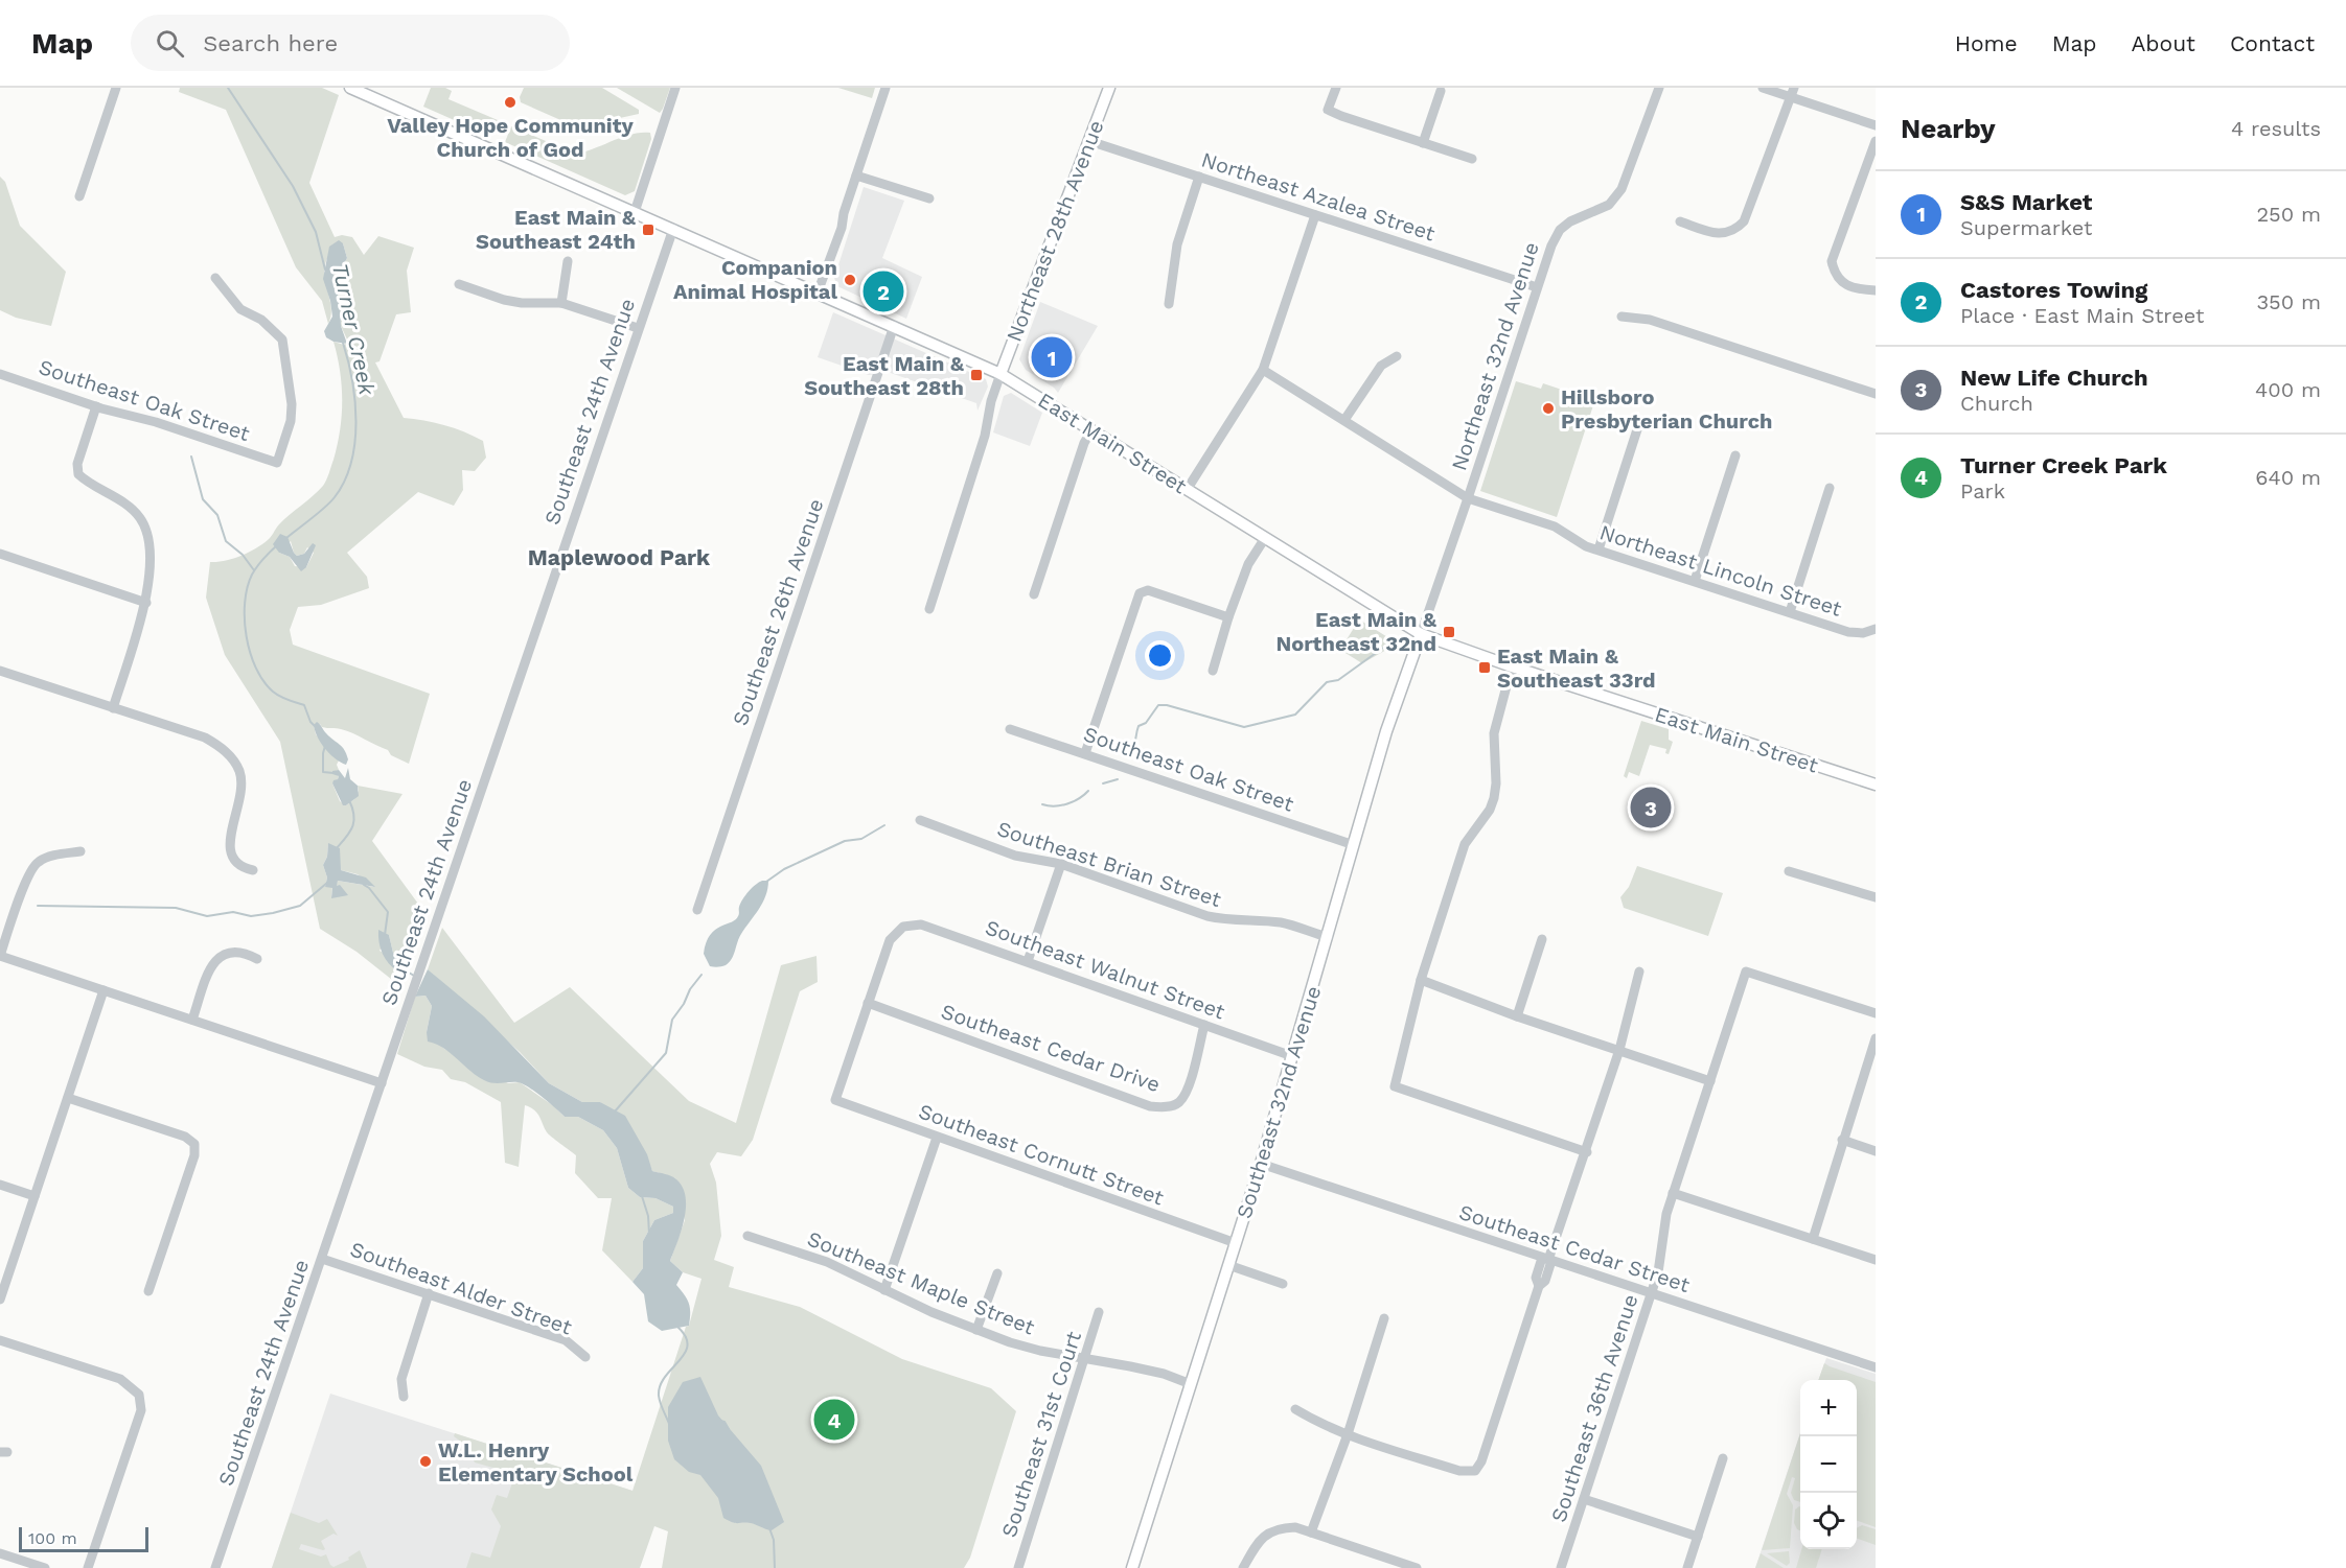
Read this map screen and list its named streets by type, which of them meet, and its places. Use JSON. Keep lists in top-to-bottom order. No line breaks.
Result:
{"streets":{"main road":["Northeast 28th Avenue","East Main Street","Southeast 32nd Avenue"],"street":["Northeast Azalea Street","Northeast 32nd Avenue","Southeast Oak Street","Southeast 24th Avenue","Northeast Lincoln Street","Southeast 26th Avenue","Southeast Brian Street","Southeast Walnut Street","Southeast Cedar Drive","Southeast Cornutt Street","Southeast Cedar Street","Southeast Maple Street","Southeast Alder Street","Southeast 36th Avenue","Southeast 31st Court"]},"crossings":[["Northeast Azalea Street","Northeast 28th Avenue"],["Northeast Azalea Street","Northeast 32nd Avenue"],["Northeast 28th Avenue","East Main Street"],["Northeast 32nd Avenue","East Main Street"],["Northeast 32nd Avenue","Northeast Lincoln Street"],["Northeast 32nd Avenue","Southeast 32nd Avenue"],["Southeast Oak Street","Southeast 32nd Avenue"],["Southeast 24th Avenue","East Main Street"],["Southeast 24th Avenue","Southeast Alder Street"],["East Main Street","Southeast 26th Avenue"],["East Main Street","Southeast 32nd Avenue"],["Southeast Brian Street","Southeast 32nd Avenue"],["Southeast Walnut Street","Southeast Cedar Drive"],["Southeast Walnut Street","Southeast 32nd Avenue"],["Southeast Walnut Street","Southeast Cornutt Street"],["Southeast Cedar Drive","Southeast Cornutt Street"],["Southeast 32nd Avenue","Southeast Cornutt Street"],["Southeast 32nd Avenue","Southeast Cedar Street"],["Southeast 32nd Avenue","Southeast Maple Street"],["Southeast Cedar Street","Southeast 36th Avenue"],["Southeast Maple Street","Southeast 31st Court"]],"districts":["Maplewood Park"],"water":["Turner Creek"],"places":{"other":["Valley Hope Community Church of God","Companion Animal Hospital","Hillsboro Presbyterian Church","W.L. Henry Elementary School"],"transit":["East Main & Southeast 24th","East Main & Southeast 28th","East Main & Northeast 32nd","East Main & Southeast 33rd"]},"scale_bar":"100 m","page":{"header":"Map","search":"Search here","nav":["Home","Map","About","Contact"],"heading":["Nearby","4 results"],"list":[{"mark":"1","name":"S&S Market","note":"Supermarket","value":"250 m"},{"mark":"2","name":"Castores Towing","note":"Place · East Main Street","value":"350 m"},{"mark":"3","name":"New Life Church","note":"Church","value":"400 m"},{"mark":"4","name":"Turner Creek Park","note":"Park","value":"640 m"}],"pins":["2","1","3","4"],"map_buttons":["+","−"],"scale":"100 m"}}
